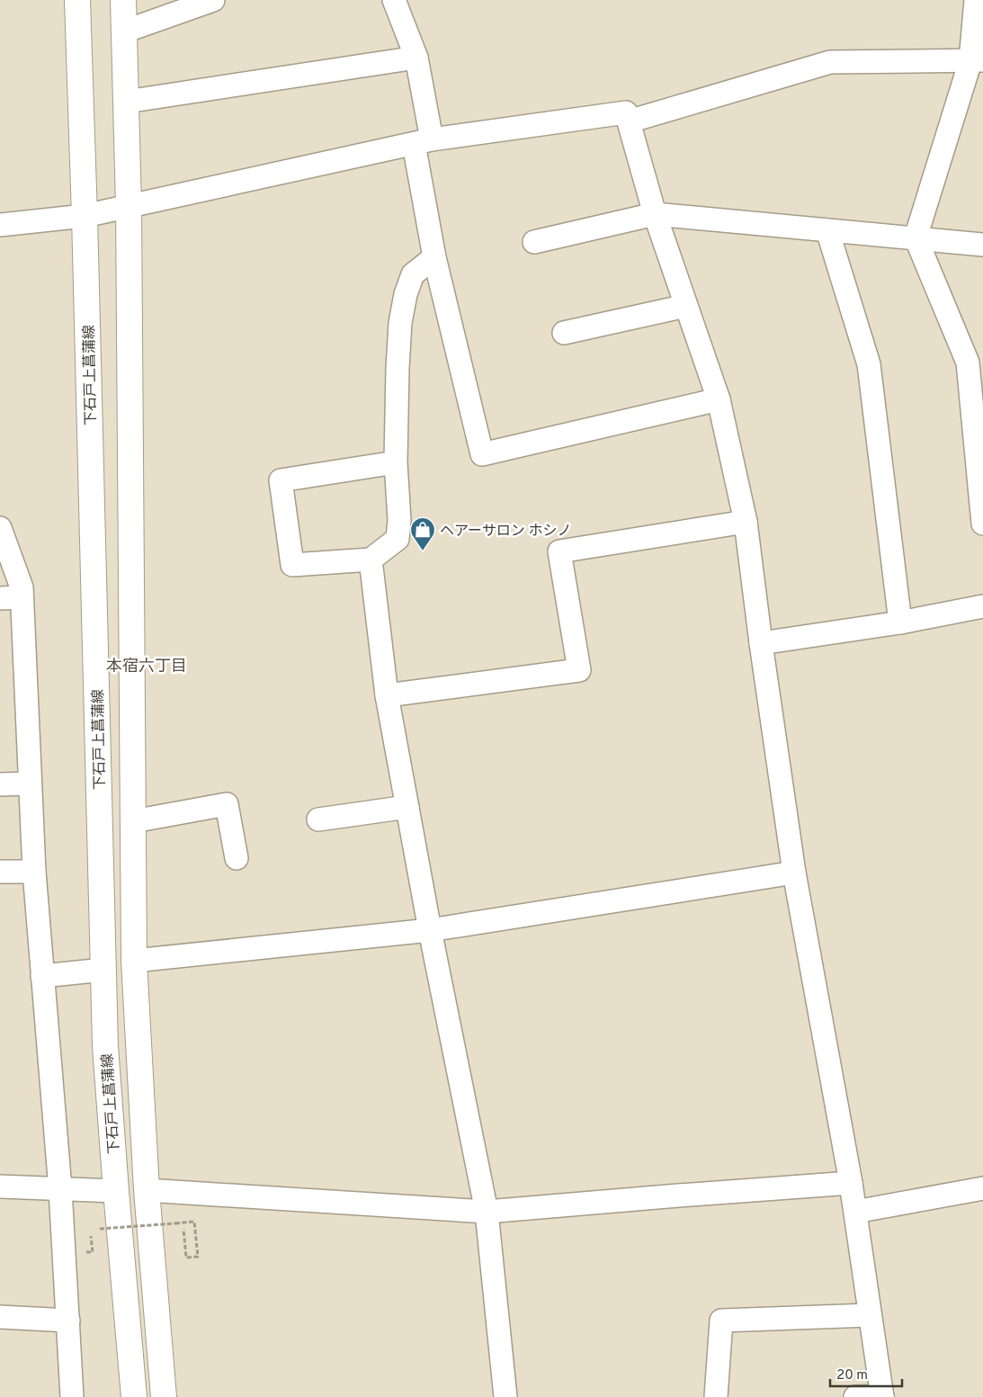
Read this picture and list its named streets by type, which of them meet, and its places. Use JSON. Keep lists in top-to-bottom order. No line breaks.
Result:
{"streets":{"main road":["下石戸上菖蒲線"]},"districts":["本宿六丁目"],"places":{"shop":["ヘアーサロン ホシノ"]},"scale_bar":"20 m"}
